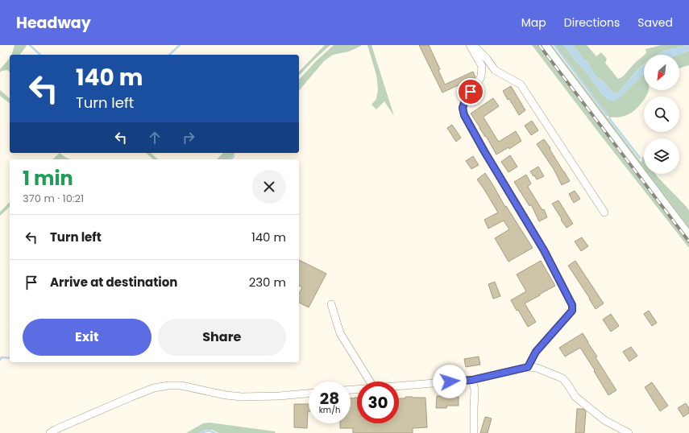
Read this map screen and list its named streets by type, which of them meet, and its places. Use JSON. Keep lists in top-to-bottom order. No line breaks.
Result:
{"north":"bottom left","page":{"header":"Headway","nav":["Map","Directions","Saved"],"turn":["140 m","Turn left"],"heading":["1 min","370 m · 10:21"],"list":[{"name":"Turn left","value":"140 m"},{"name":"Arrive at destination","value":"230 m"}],"buttons":["Exit","Share"],"speed":"28 km/h","limit":"30"}}
